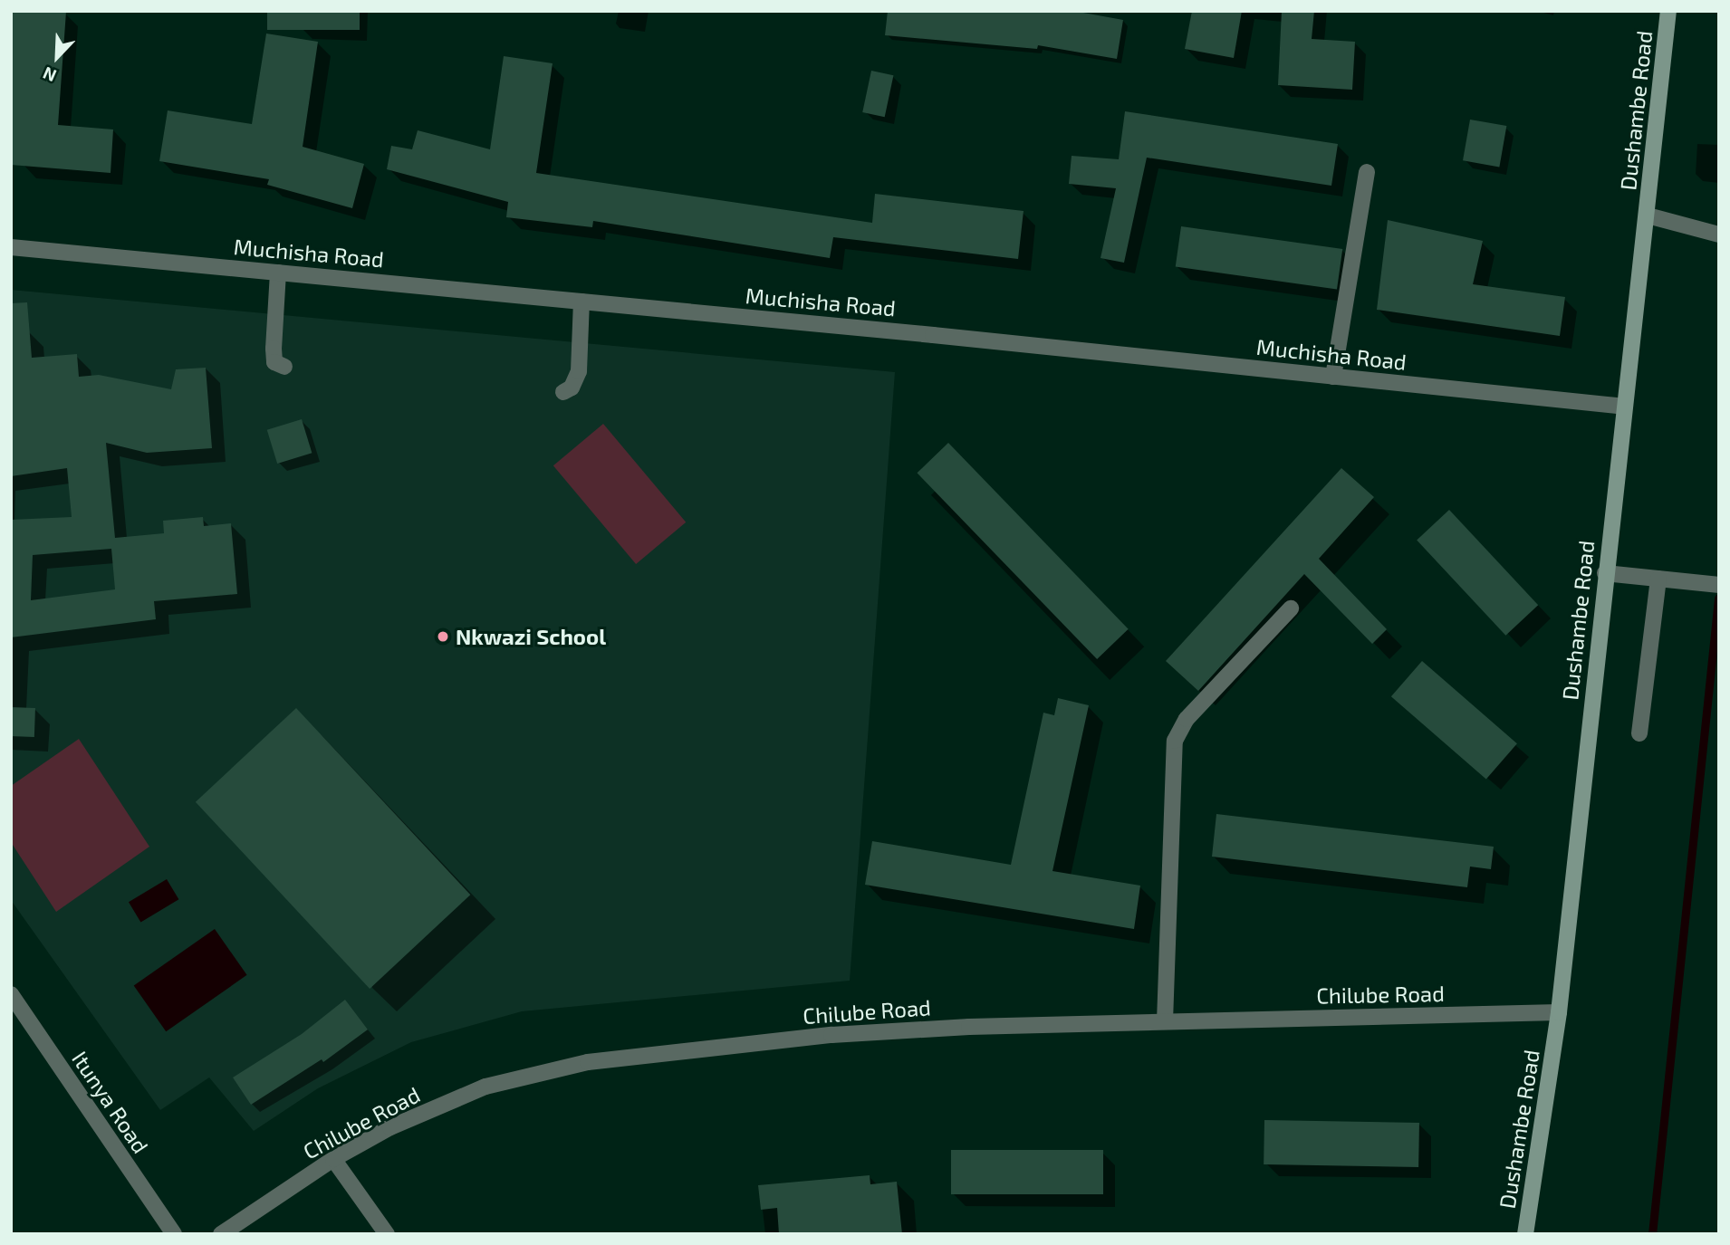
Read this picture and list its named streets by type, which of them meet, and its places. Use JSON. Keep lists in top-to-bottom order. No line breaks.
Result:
{"streets":{"street":["Dushambe Road","Muchisha Road","Chilube Road","Itunya Road"]},"crossings":[["Dushambe Road","Muchisha Road"],["Dushambe Road","Chilube Road"]],"places":["Nkwazi School"],"north":"bottom left"}
